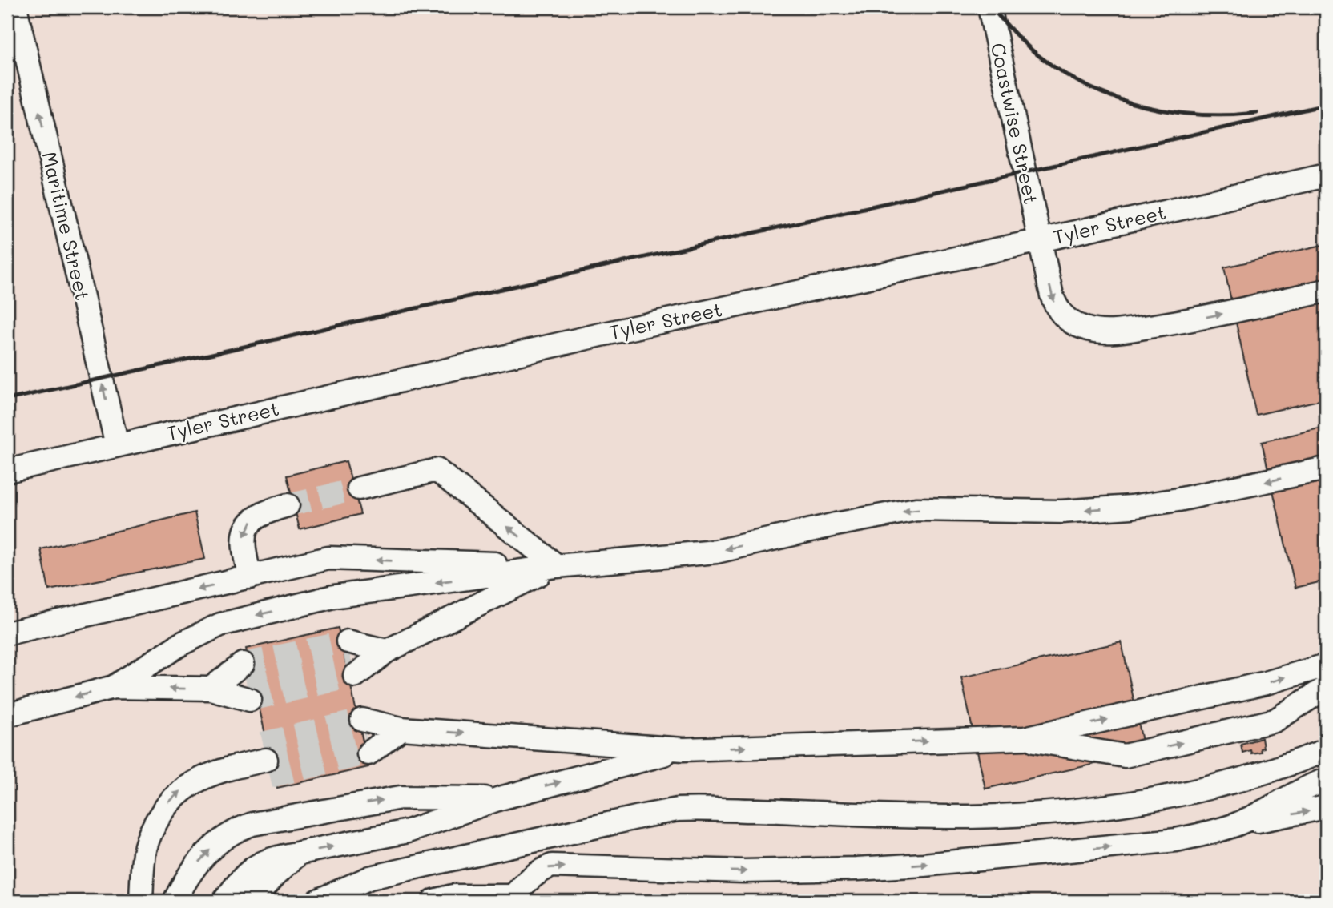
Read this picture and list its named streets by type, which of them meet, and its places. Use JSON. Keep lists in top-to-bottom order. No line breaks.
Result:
{"streets":{"street":["Coastwise Street","Tyler Street","Maritime Street"]},"crossings":[["Coastwise Street","Tyler Street"],["Tyler Street","Maritime Street"]],"one_way":["Maritime Street"]}
